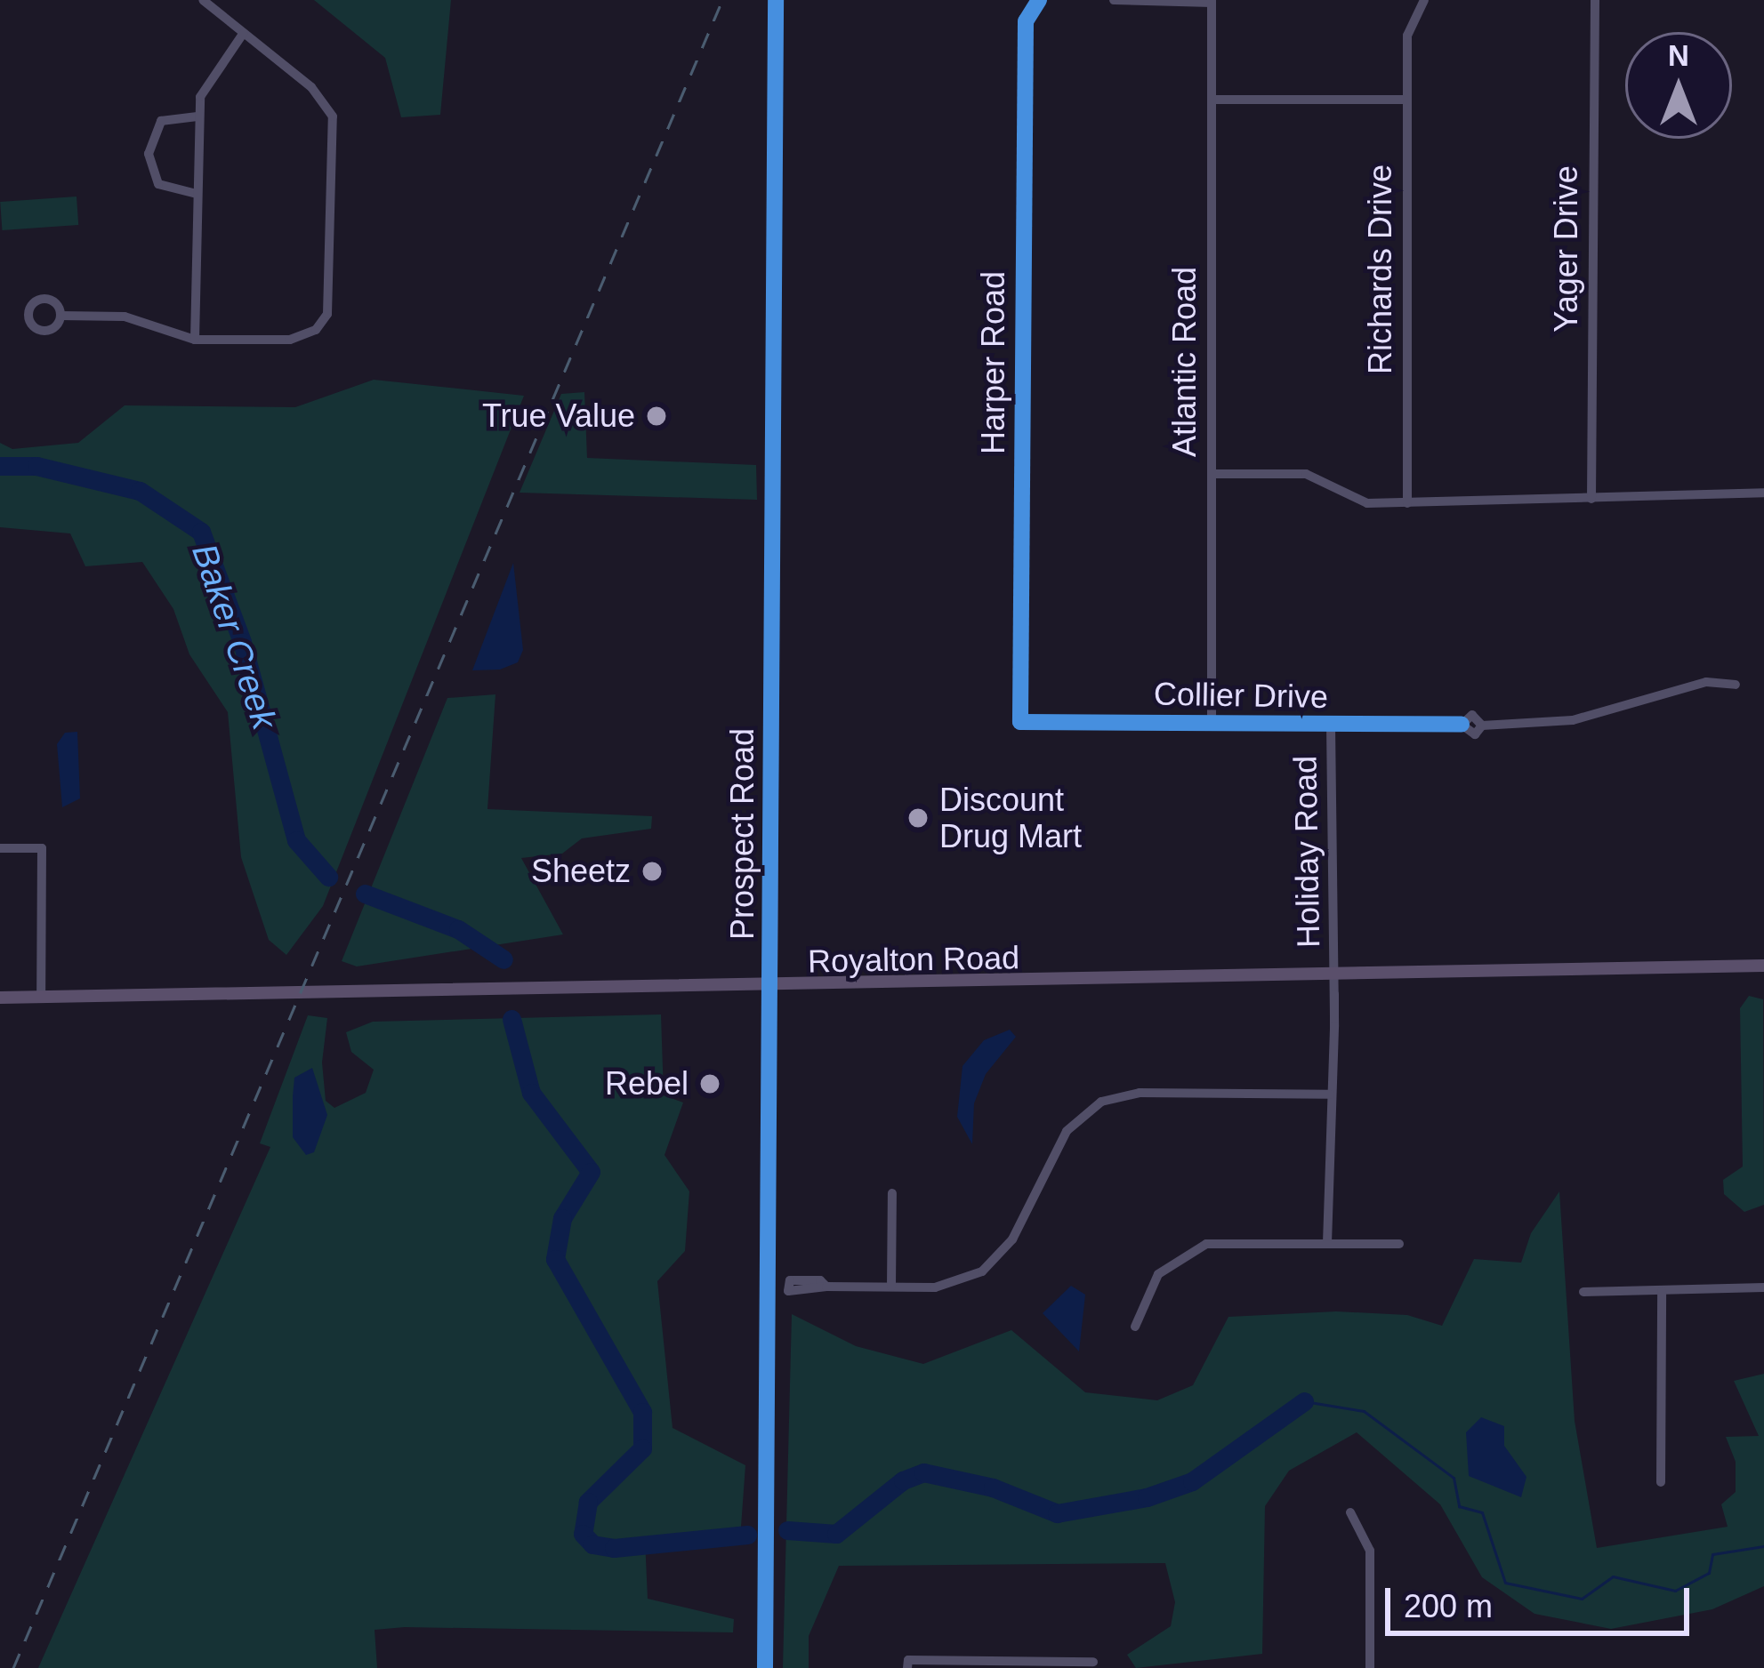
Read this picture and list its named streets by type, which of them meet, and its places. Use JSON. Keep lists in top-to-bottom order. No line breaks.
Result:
{"streets":{"main road":["Prospect Road","Royalton Road"],"street":["Yager Drive","Richards Drive","Atlantic Road","Harper Road","Collier Drive","Holiday Road"]},"crossings":[["Atlantic Road","Collier Drive"],["Harper Road","Collier Drive"],["Collier Drive","Holiday Road"],["Prospect Road","Royalton Road"],["Holiday Road","Royalton Road"]],"water":["Baker Creek"],"places":["True Value","Discount Drug Mart","Sheetz","Rebel"],"scale_bar":"200 m","north":"top"}
